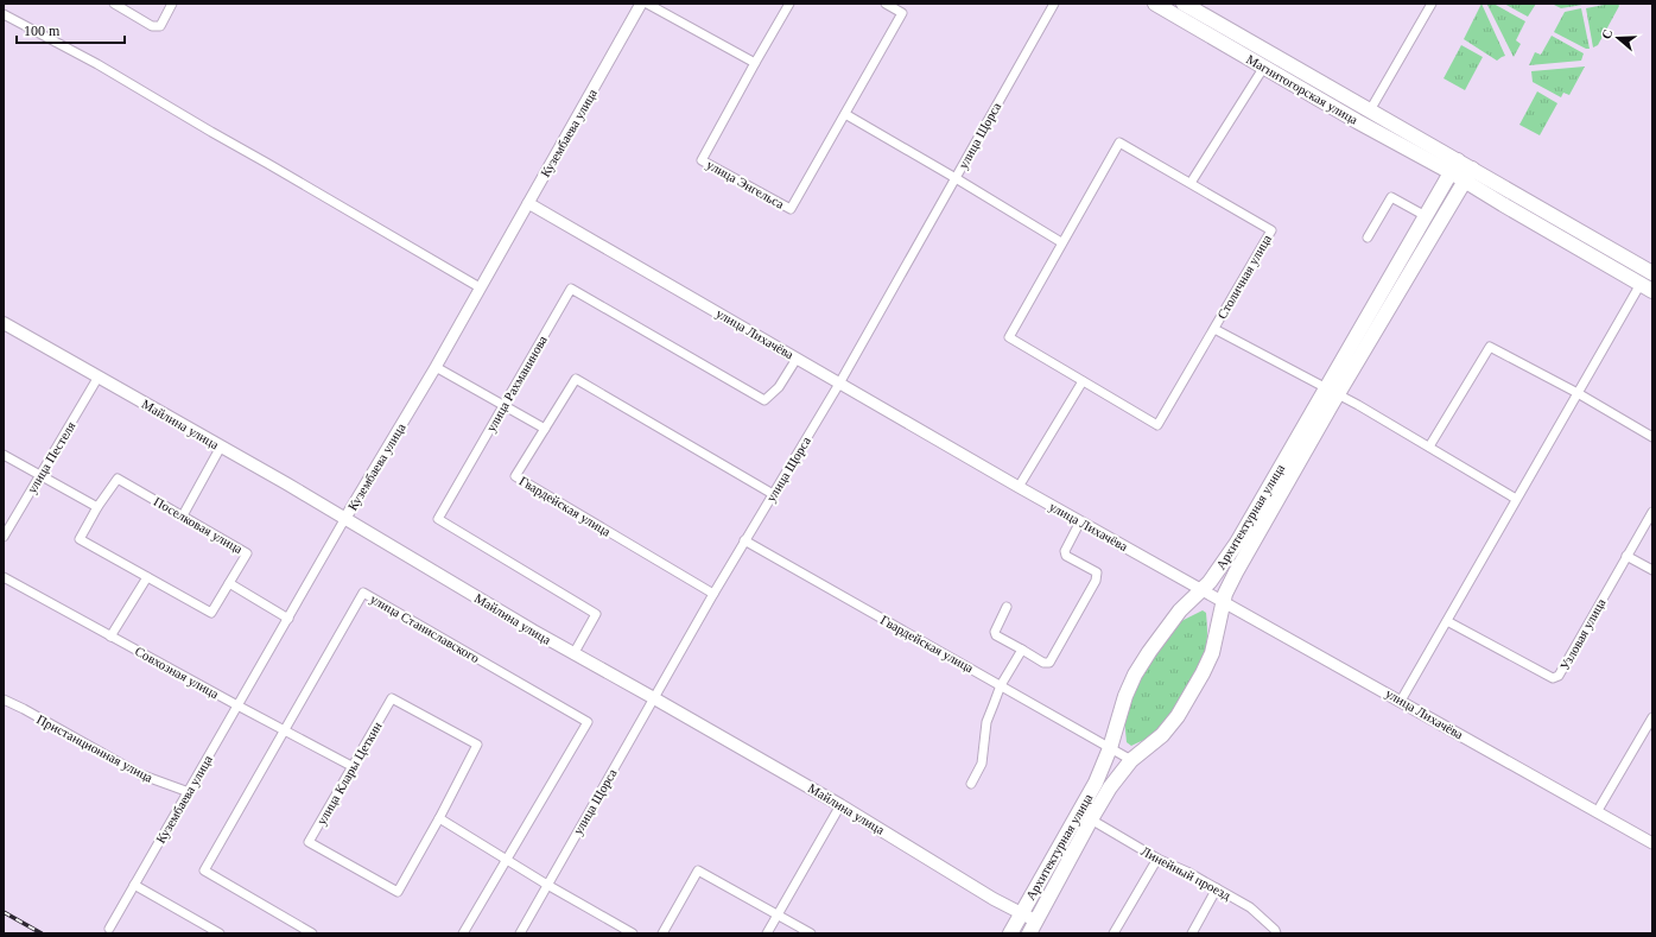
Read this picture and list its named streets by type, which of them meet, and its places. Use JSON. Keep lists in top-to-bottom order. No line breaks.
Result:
{"streets":{"main road":["Магнитогорская улица","Майлина улица","Архитектурная улица"],"street":["Кузембаева улица","улица Щорса","улица Энгельса","Столичная улица","улица Лихачёва","улица Рахманинова","улица Пестеля","Гвардейская улица","Поселковая улица","улица Станиславского","Узловая улица","Совхозная улица","Пристанционная улица","улица Клары Цеткин","Линейный проезд"]},"crossings":[["Магнитогорская улица","Архитектурная улица"],["Кузембаева улица","улица Лихачёва"],["Кузембаева улица","Майлина улица"],["Кузембаева улица","Совхозная улица"],["Кузембаева улица","Пристанционная улица"],["улица Щорса","улица Лихачёва"],["улица Щорса","Майлина улица"],["улица Щорса","Гвардейская улица"],["Столичная улица","Архитектурная улица"],["улица Лихачёва","улица Рахманинова"],["улица Лихачёва","Архитектурная улица"],["улица Рахманинова","Майлина улица"],["Майлина улица","улица Пестеля"],["Майлина улица","Архитектурная улица"],["Гвардейская улица","Архитектурная улица"],["Архитектурная улица","Линейный проезд"],["улица Станиславского","Совхозная улица"],["Совхозная улица","улица Клары Цеткин"]],"scale_bar":"100 m","north":"left"}
